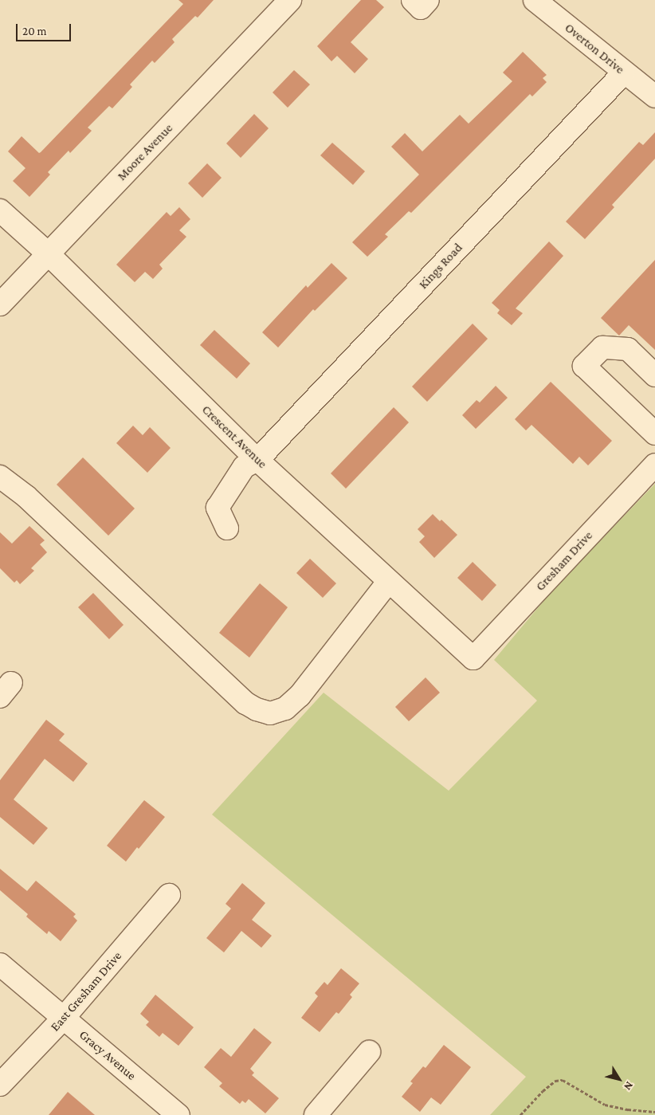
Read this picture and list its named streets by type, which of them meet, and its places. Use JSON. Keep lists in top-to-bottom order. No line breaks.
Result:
{"streets":{"street":["Overton Drive","Moore Avenue","Kings Road","Crescent Avenue","Gresham Drive","East Gresham Drive","Gracy Avenue"]},"crossings":[["Overton Drive","Kings Road"],["Moore Avenue","Crescent Avenue"],["Kings Road","Crescent Avenue"],["Crescent Avenue","Gresham Drive"],["East Gresham Drive","Gracy Avenue"]],"scale_bar":"20 m","north":"bottom right"}
